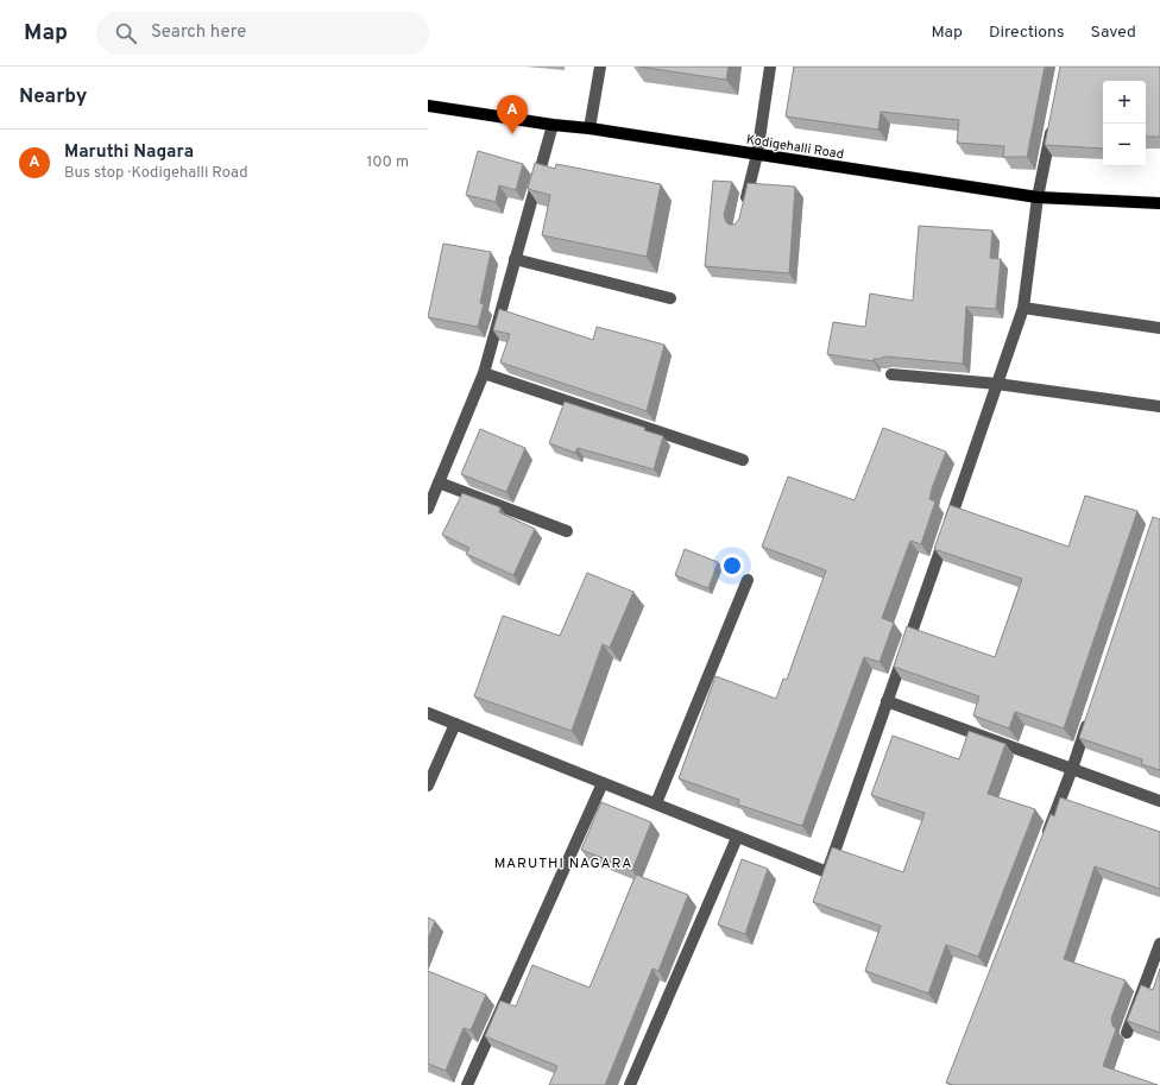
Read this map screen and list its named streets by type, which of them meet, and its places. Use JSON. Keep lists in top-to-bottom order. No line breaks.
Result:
{"streets":{"main road":["Kodigehalli Road"]},"districts":["MARUTHI NAGARA"],"page":{"header":"Map","search":"Search here","nav":["Map","Directions","Saved"],"heading":"Nearby","map_buttons":["+","−"],"pins":"A","list":[{"mark":"A","name":"Maruthi Nagara","note":"Bus stop · Kodigehalli Road","value":"100 m"}]}}
